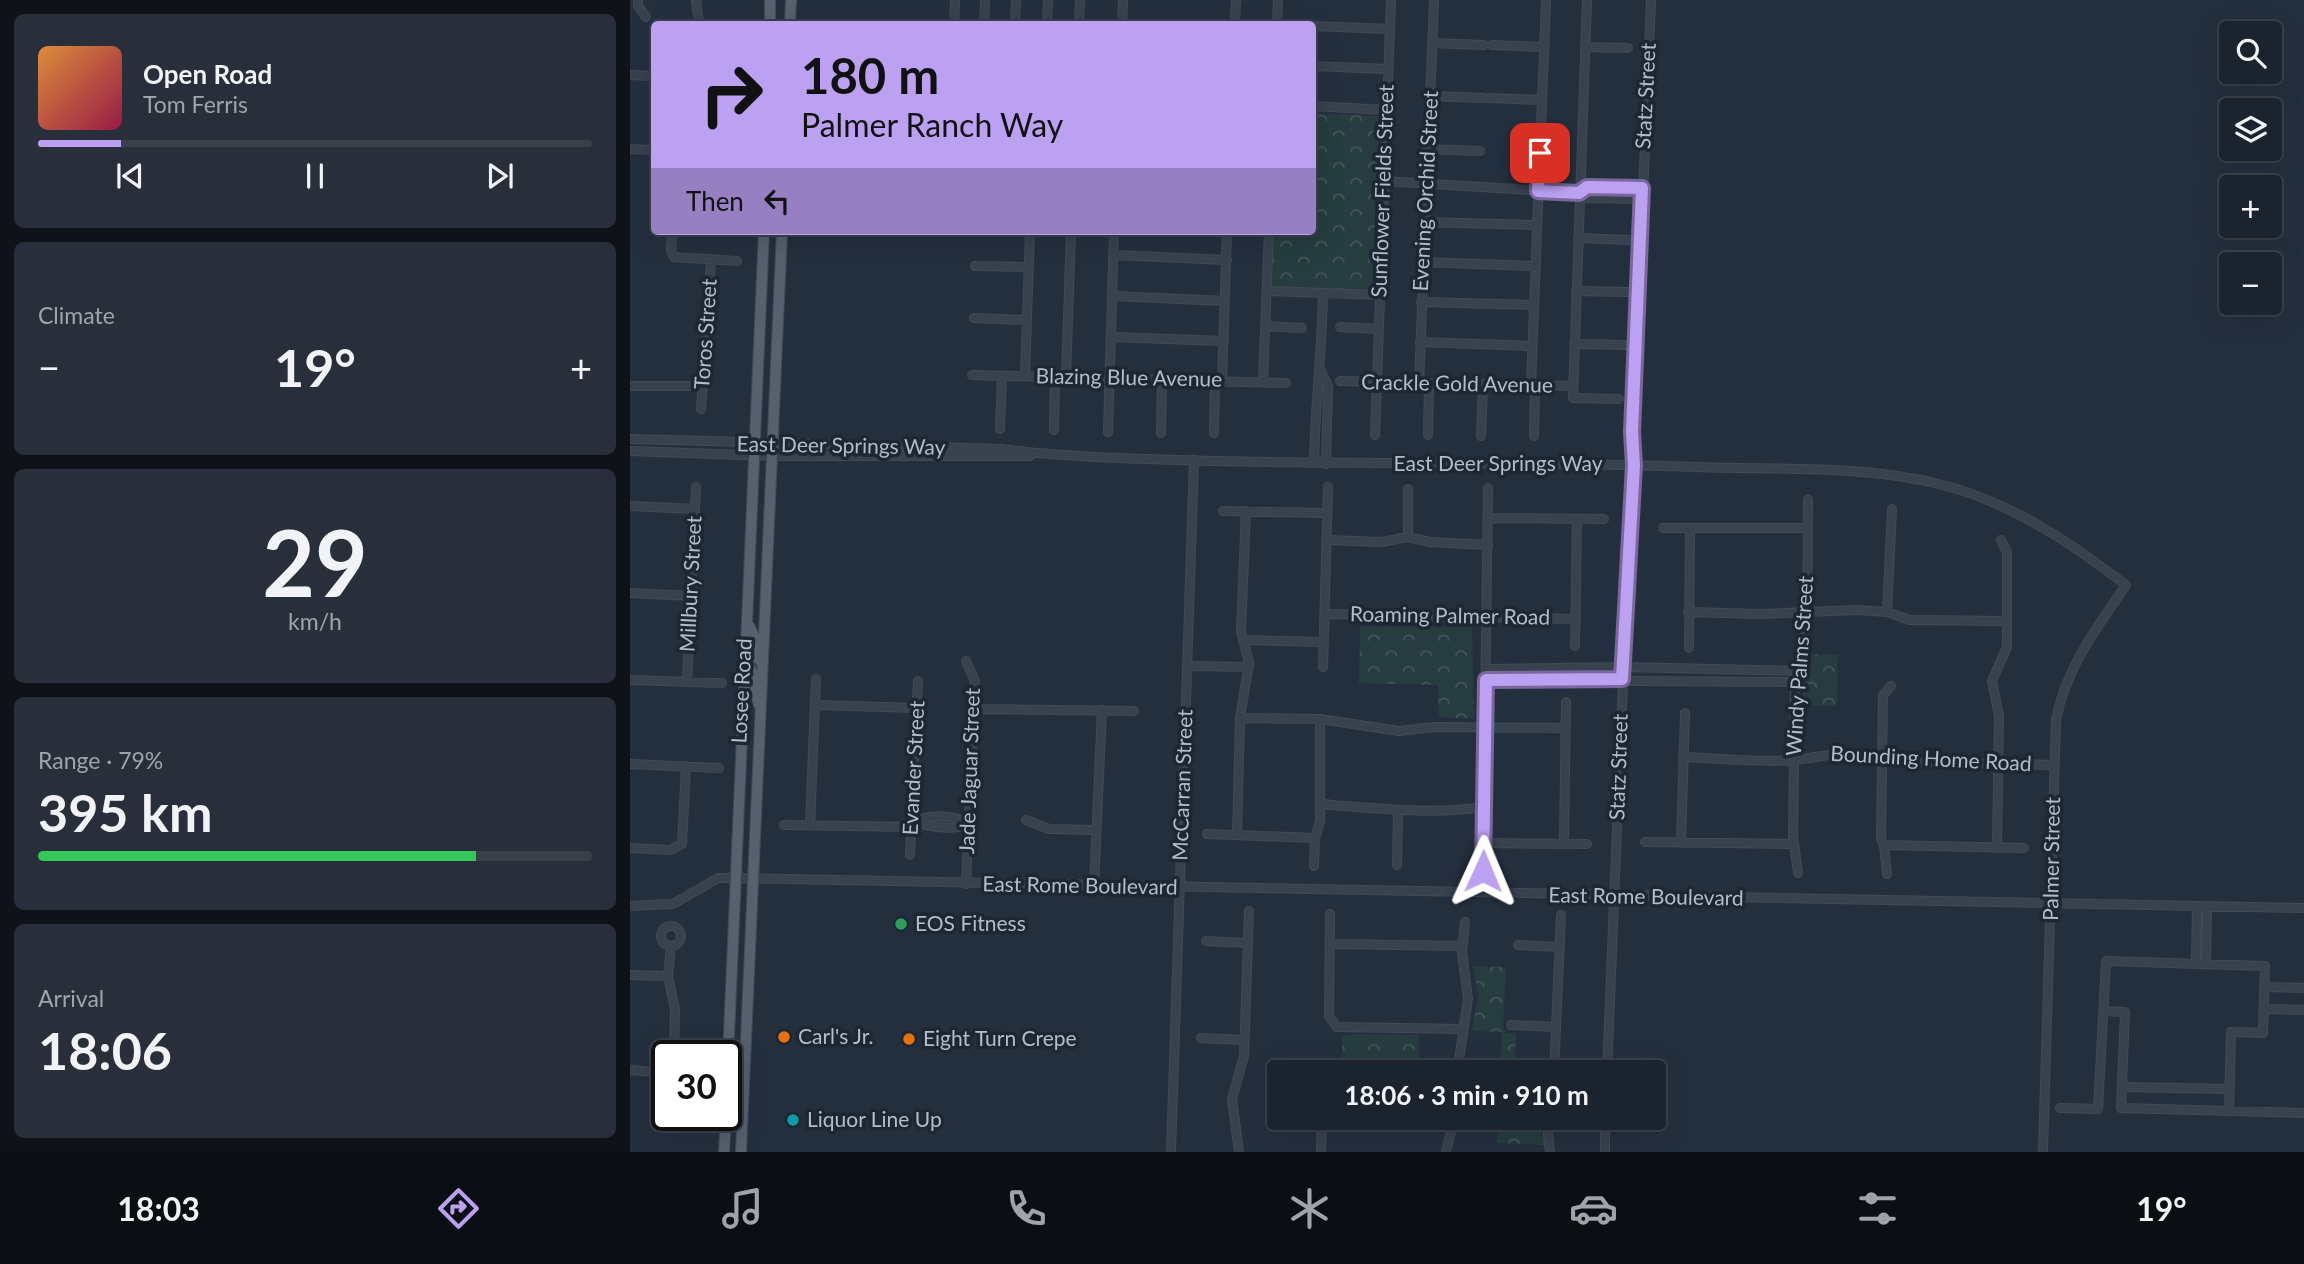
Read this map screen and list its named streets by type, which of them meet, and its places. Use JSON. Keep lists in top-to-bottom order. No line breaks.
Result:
{"streets":{"main road":["Losee Road"],"street":["Statz Street","Sunflower Fields Street","Evening Orchid Street","Toros Street","Blazing Blue Avenue","Crackle Gold Avenue","East Deer Springs Way","Millbury Street","Roaming Palmer Road","Windy Palms Street","Bounding Home Road","Evander Street","Jade Jaguar Street","McCarran Street","Palmer Street","East Rome Boulevard"]},"crossings":[["Statz Street","East Deer Springs Way"],["Statz Street","East Rome Boulevard"],["Sunflower Fields Street","Crackle Gold Avenue"],["Evening Orchid Street","Crackle Gold Avenue"],["East Deer Springs Way","Losee Road"],["East Deer Springs Way","McCarran Street"],["East Deer Springs Way","Palmer Street"],["Windy Palms Street","Bounding Home Road"],["Losee Road","East Rome Boulevard"],["Bounding Home Road","Palmer Street"],["Jade Jaguar Street","East Rome Boulevard"],["McCarran Street","East Rome Boulevard"],["Palmer Street","East Rome Boulevard"]],"places":["EOS Fitness","Carl's Jr.","Eight Turn Crepe","Liquor Line Up"],"page":{"map_buttons":["+","−"],"turn":["180 m","Palmer Ranch Way"],"song":["Open Road","Tom Ferris"],"then":"Then","tile":["Climate",["29","km/h"],["Range · 79%","395 km"],["Arrival","18:06"]],"heat":["−","19°","+"],"limit":"30","trip":"18:06 · 3 min · 910 m","tabs":["18:03","19°"]}}
